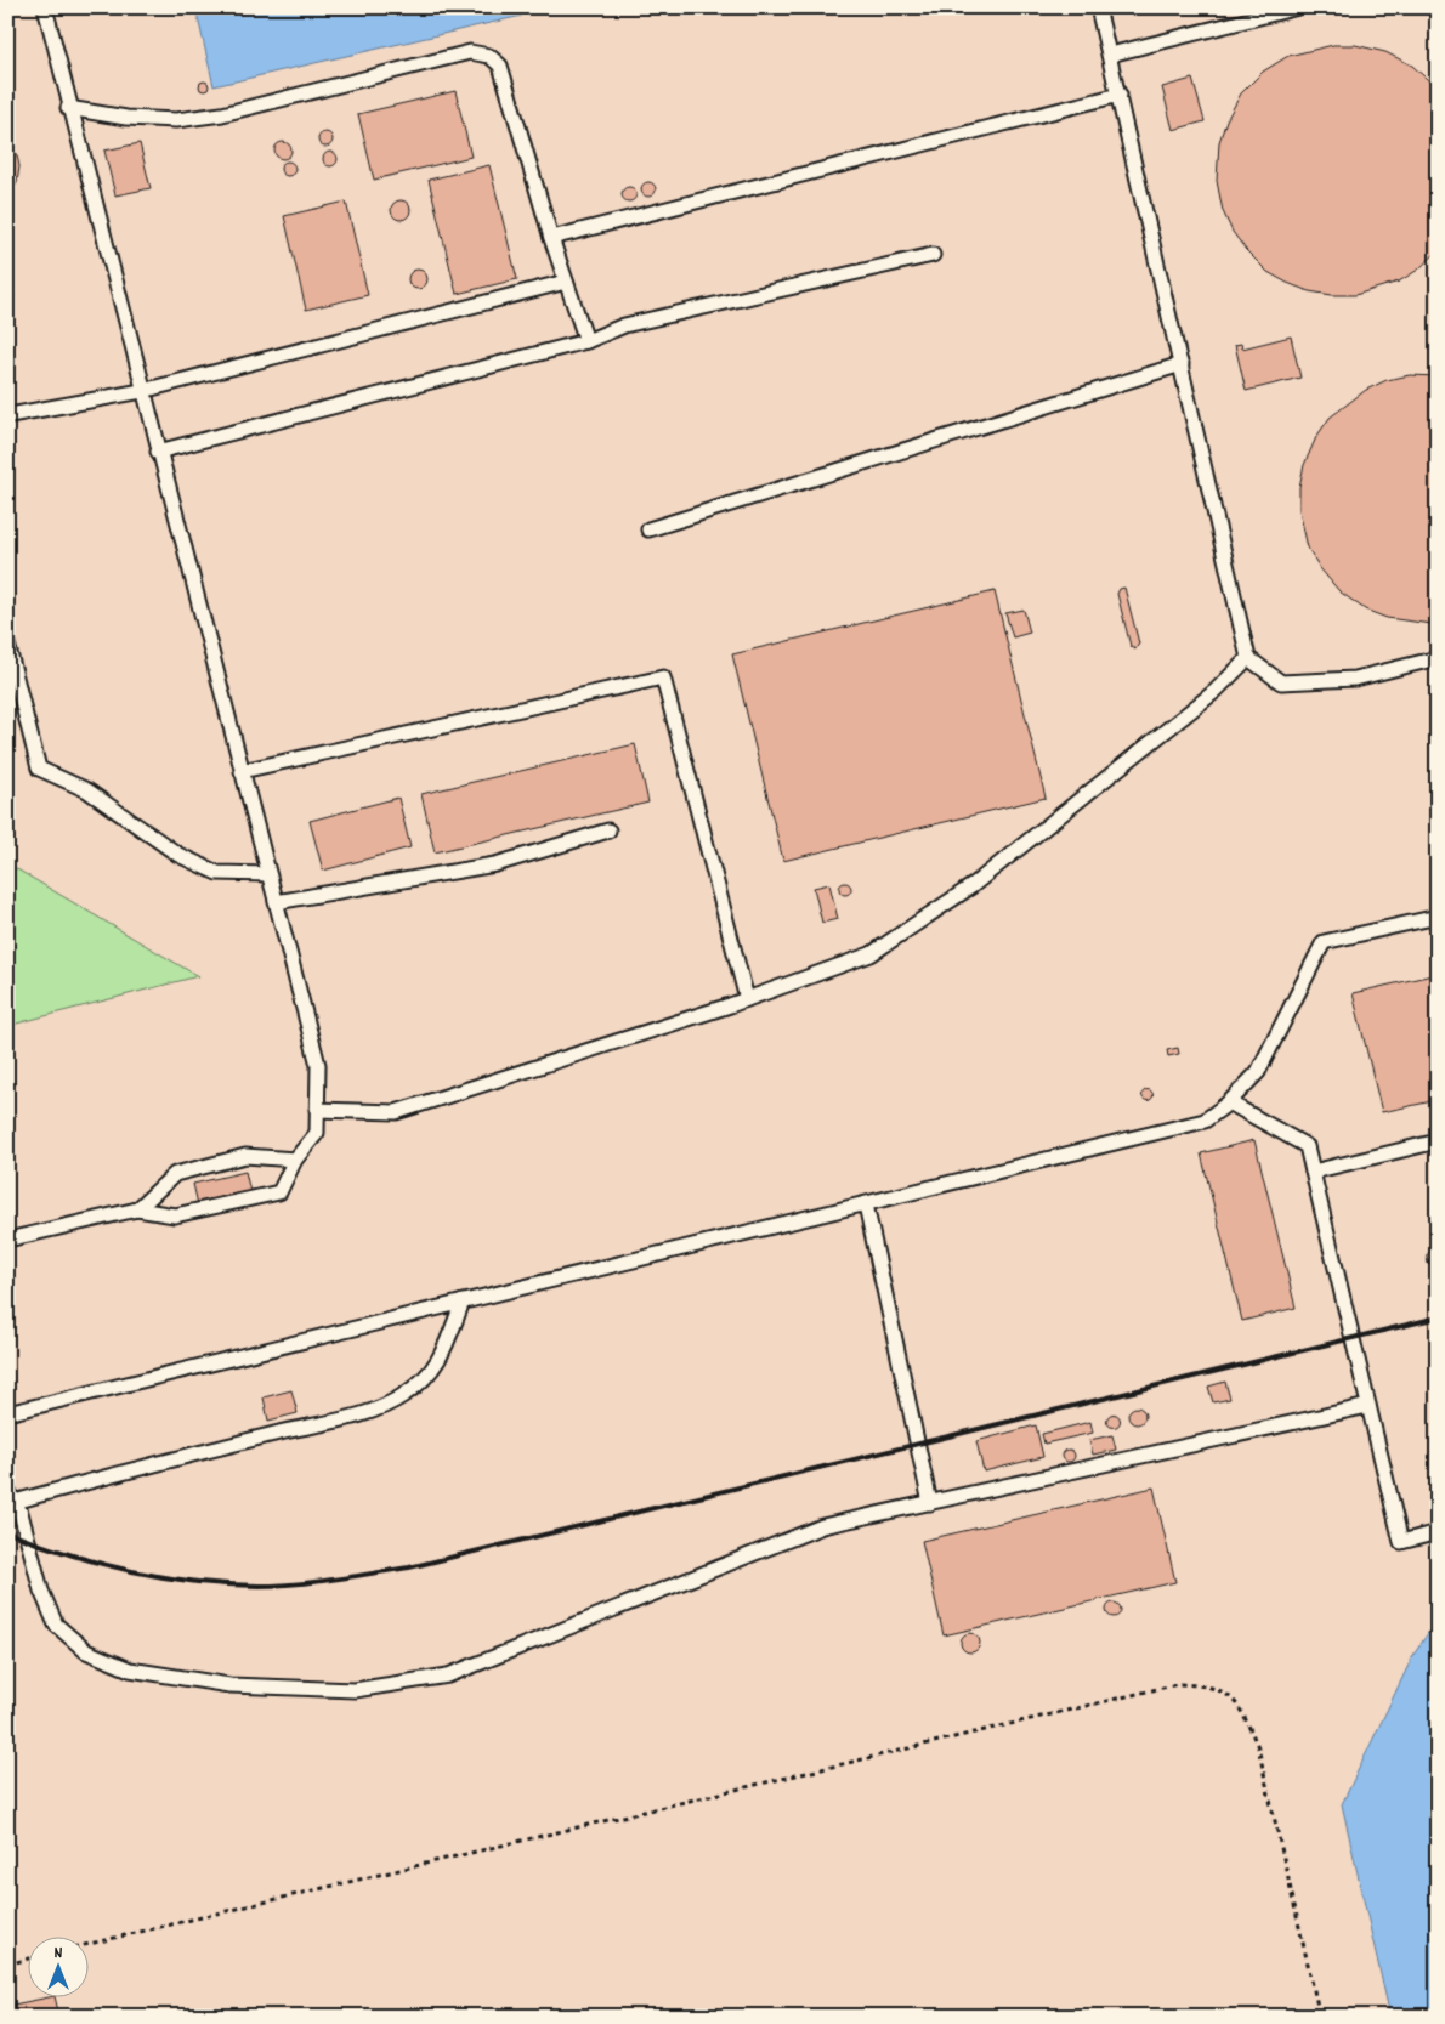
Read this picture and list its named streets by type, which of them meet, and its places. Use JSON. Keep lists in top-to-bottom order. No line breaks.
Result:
{"north":"top"}
